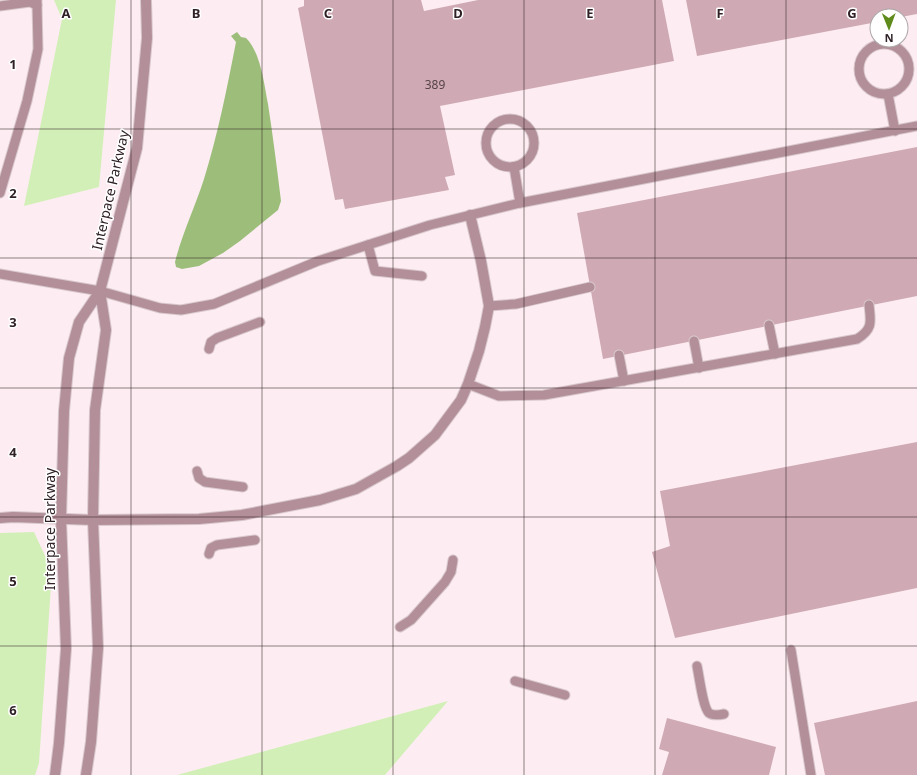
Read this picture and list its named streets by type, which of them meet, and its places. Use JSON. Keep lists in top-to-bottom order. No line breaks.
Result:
{"streets":{"street":["Interpace Parkway"]},"house_numbers":["389"],"north":"bottom","grid":{"columns":["A","B","C","D","E","F","G"],"rows":["1","2","3","4","5","6"]}}
